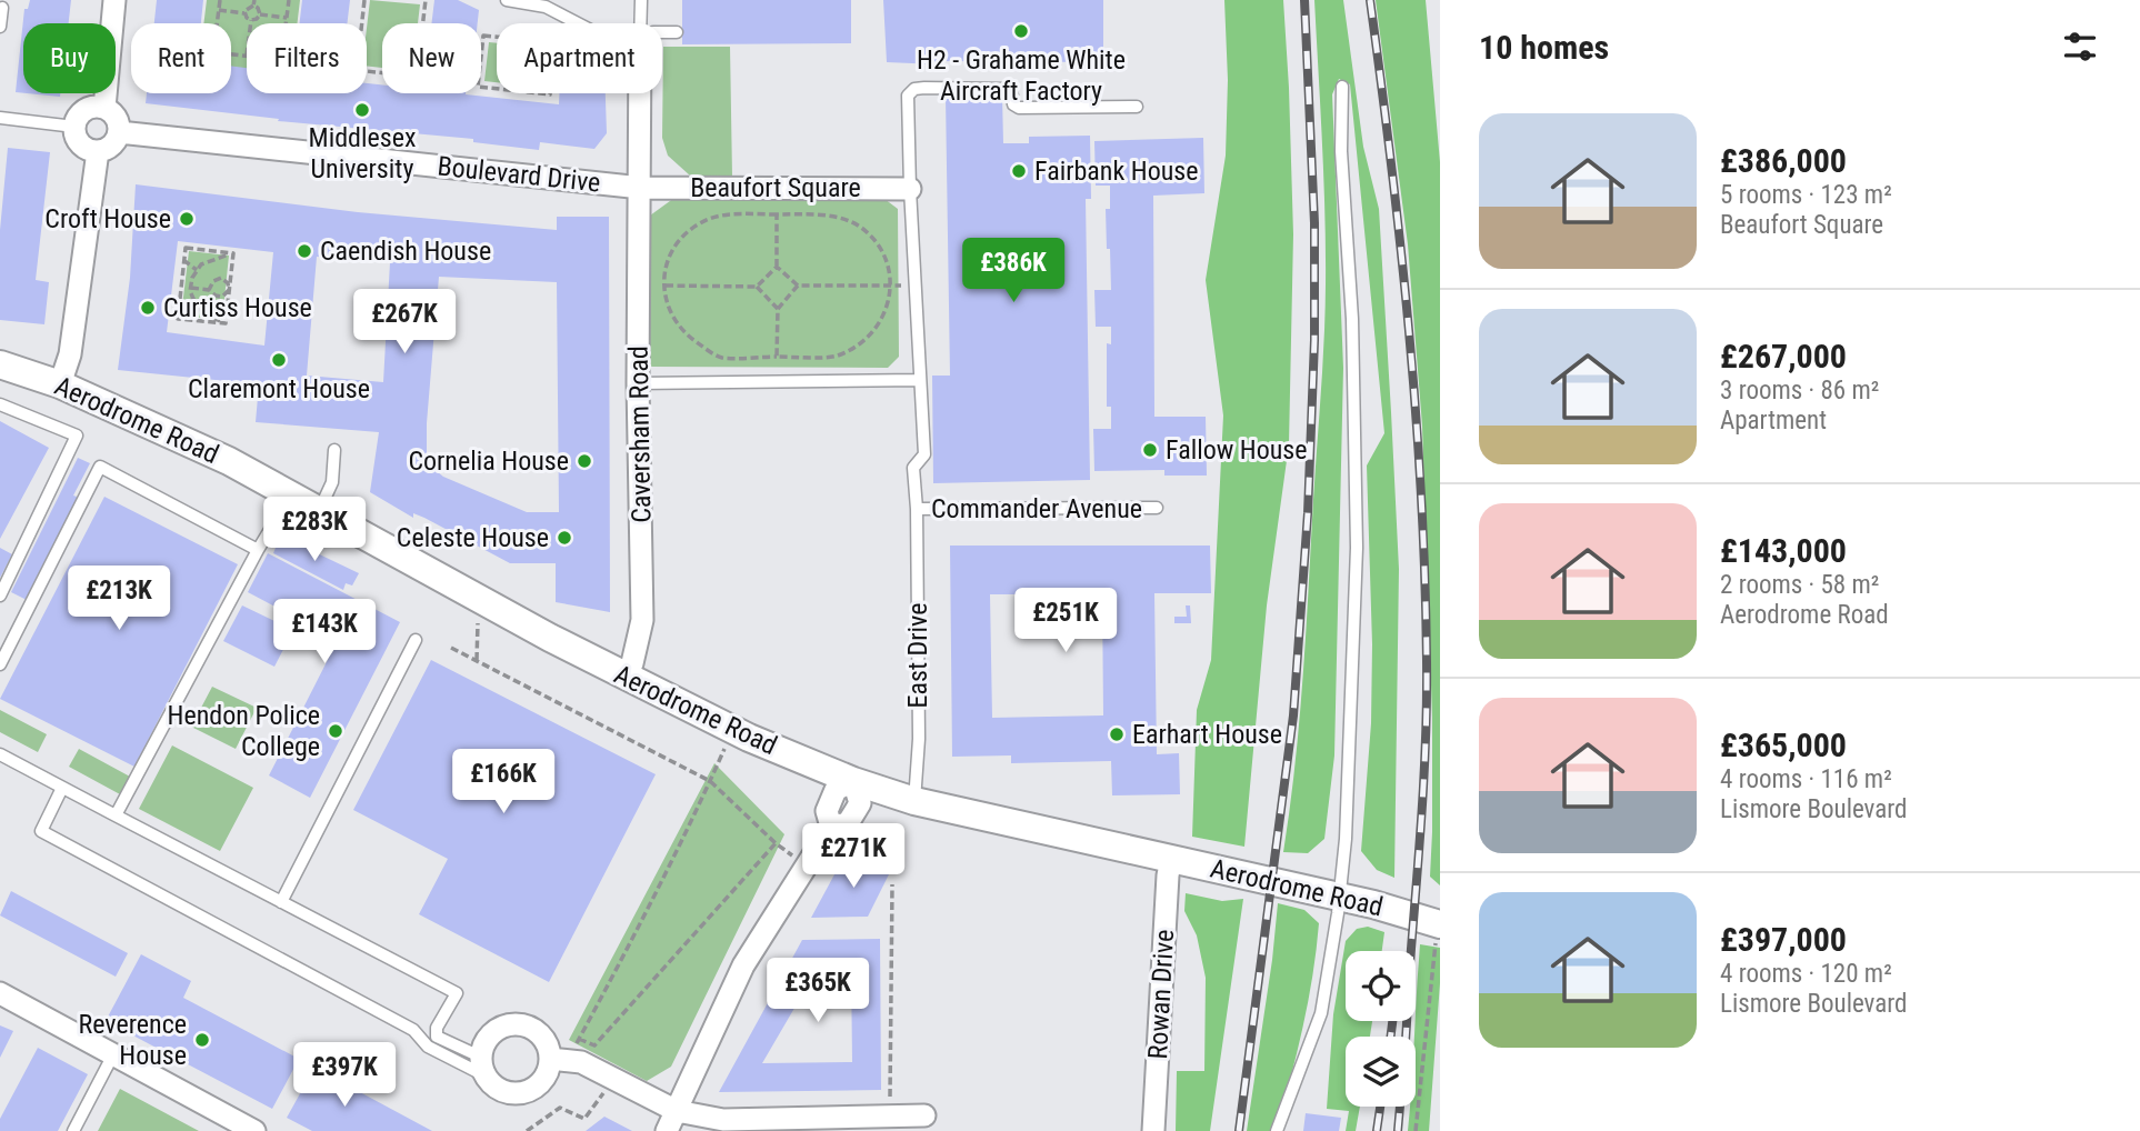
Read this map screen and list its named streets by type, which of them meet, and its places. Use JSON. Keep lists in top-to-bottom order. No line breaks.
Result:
{"streets":{"street":["Boulevard Drive","Beaufort Square","Aerodrome Road","Caversham Road","Rowan Drive"],"lane":["Commander Avenue","East Drive"]},"crossings":[["Boulevard Drive","Beaufort Square"],["Boulevard Drive","Caversham Road"],["Beaufort Square","Caversham Road"],["Beaufort Square","East Drive"],["Aerodrome Road","Caversham Road"],["Aerodrome Road","East Drive"],["Aerodrome Road","Rowan Drive"],["Commander Avenue","East Drive"]],"places":["H2 - Grahame White Aircraft Factory","Middlesex University","Fairbank House","Croft House","Caendish House","Curtiss House","Claremont House","Fallow House","Cornelia House","Celeste House","Hendon Police College","Earhart House","Reverence House"],"page":{"heading":"10 homes","chip":["Buy","Rent","Filters","New","Apartment"],"list":[{"name":"£386,000","note":"5 rooms · 123 m² · Beaufort Square"},{"name":"£267,000","note":"3 rooms · 86 m² · Apartment"},{"name":"£143,000","note":"2 rooms · 58 m² · Aerodrome Road"},{"name":"£365,000","note":"4 rooms · 116 m² · Lismore Boulevard"},{"name":"£397,000","note":"4 rooms · 120 m² · Lismore Boulevard"}],"price":["£386K","£267K","£283K","£213K","£251K","£143K","£166K","£271K","£365K","£397K"]}}
